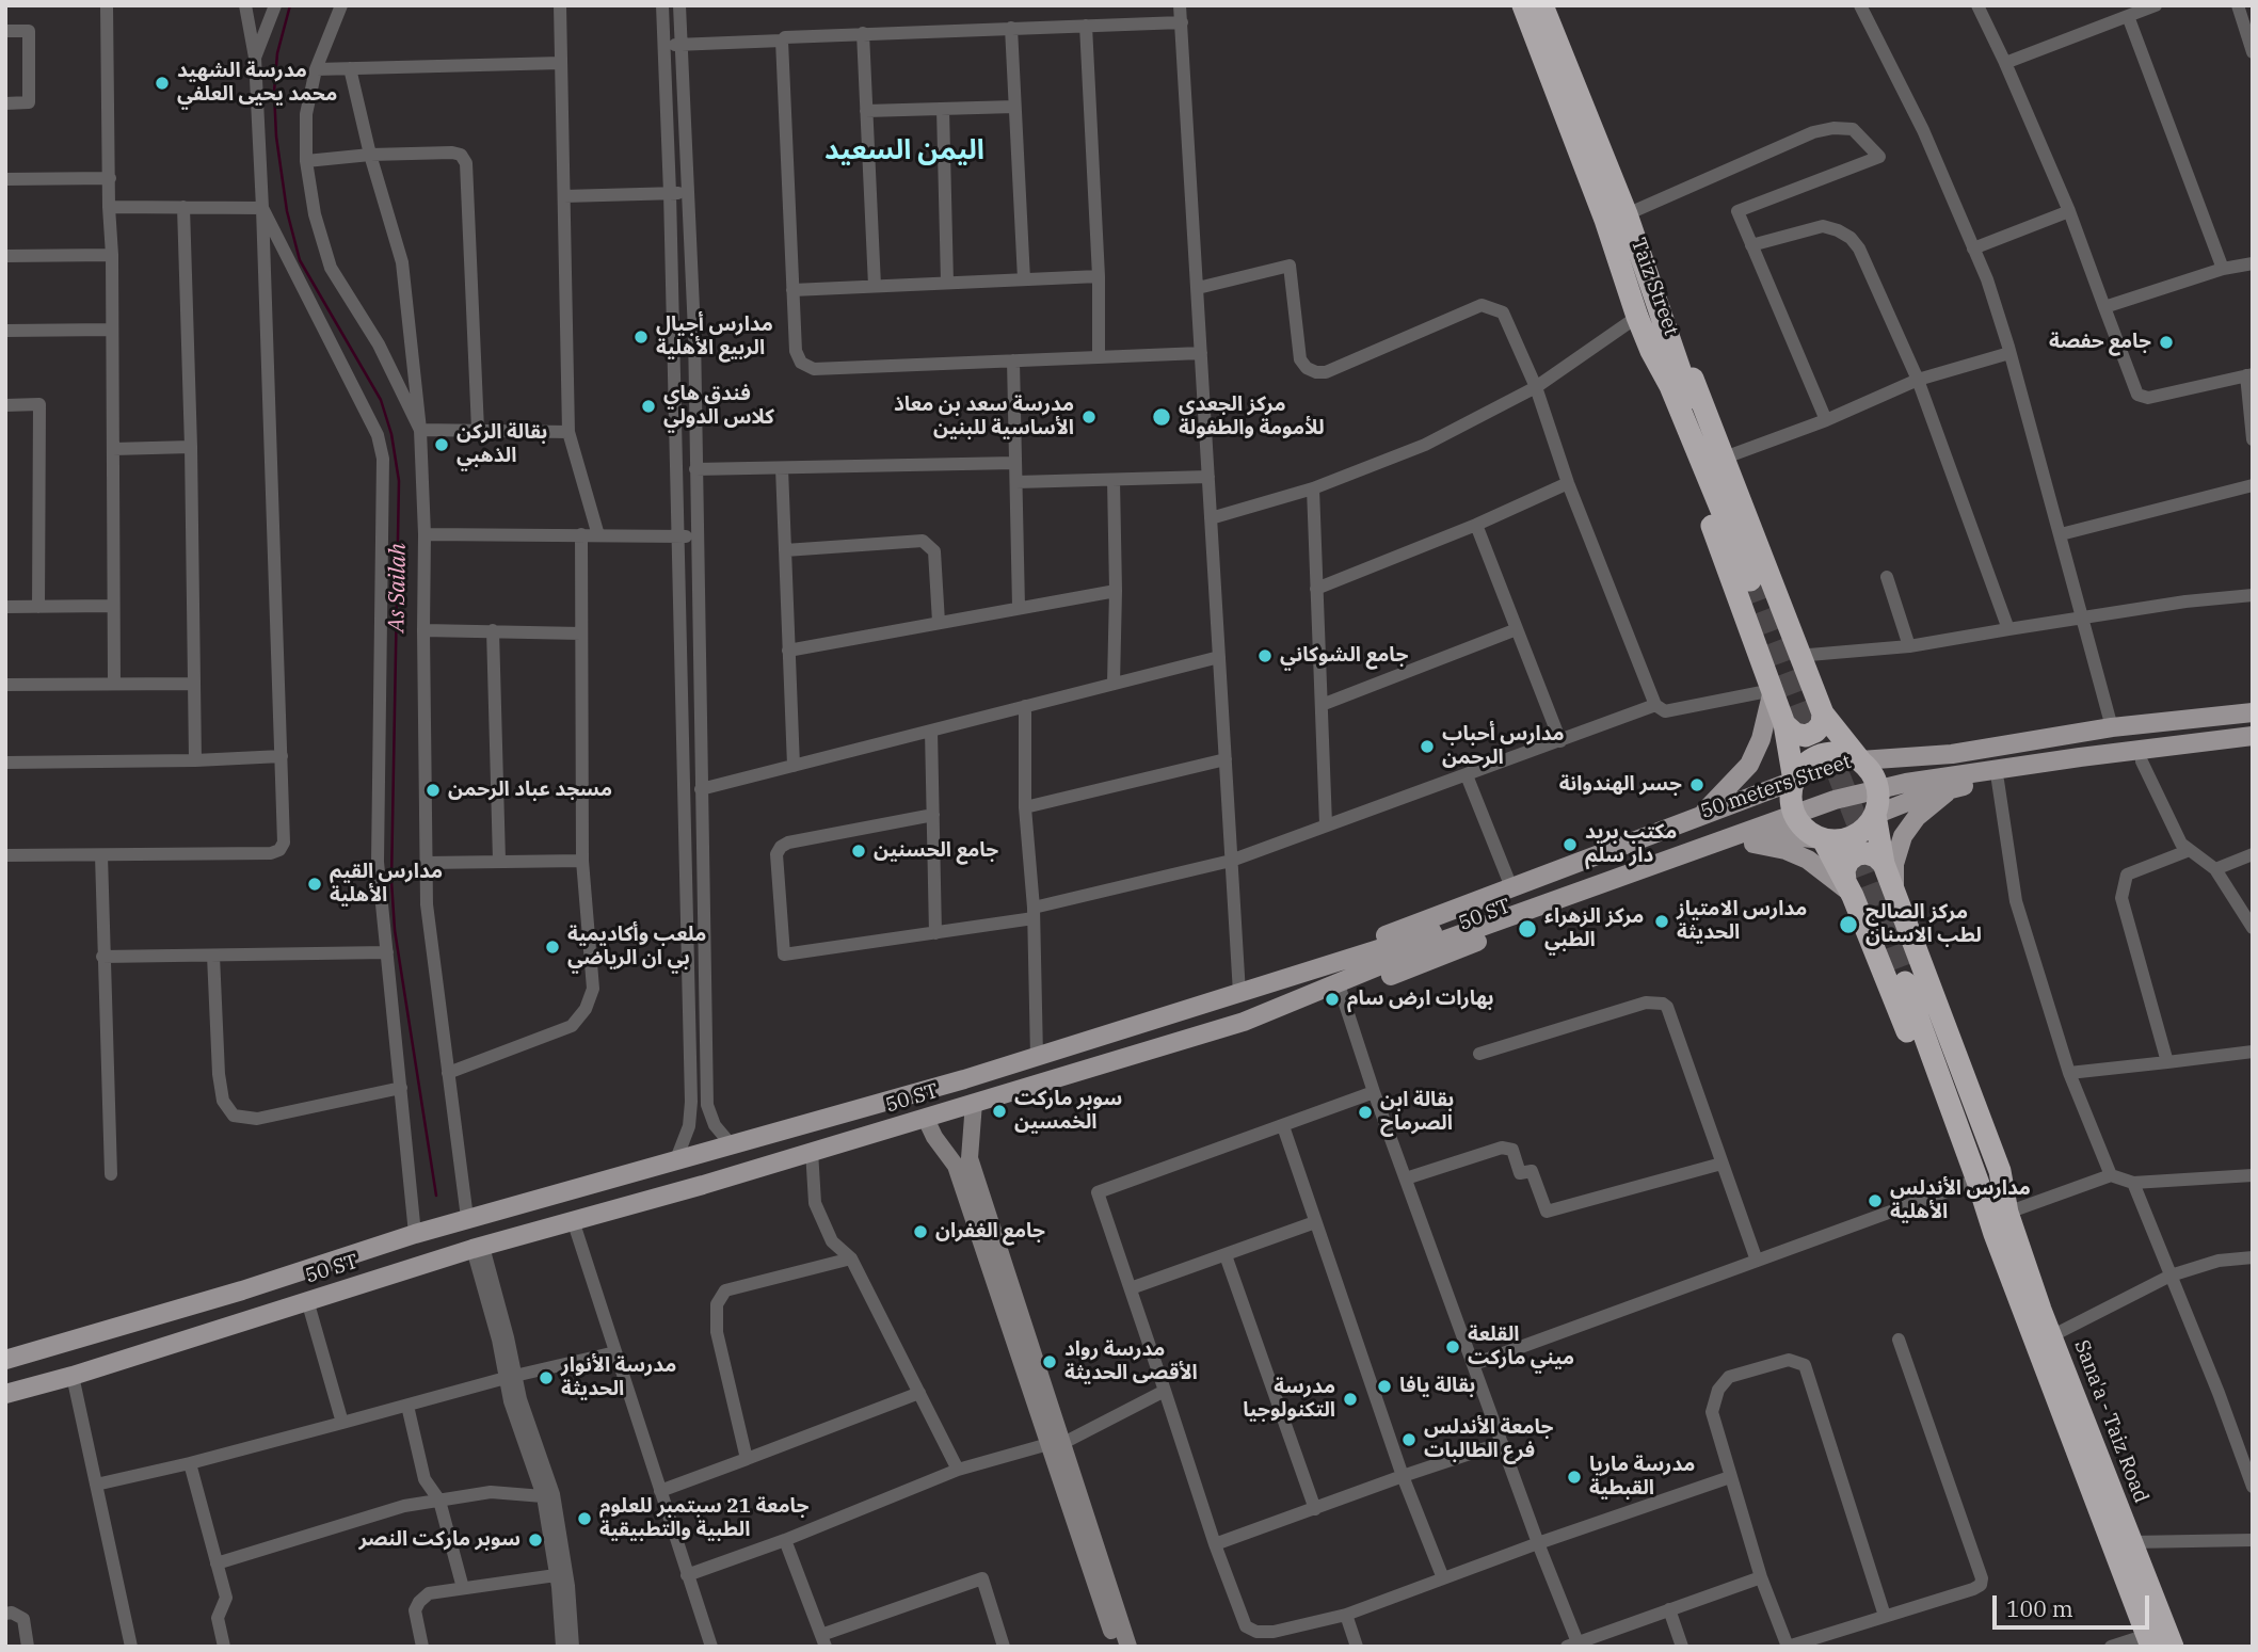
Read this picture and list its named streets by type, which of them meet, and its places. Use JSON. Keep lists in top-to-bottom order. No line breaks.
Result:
{"streets":{"highway":["Taiz Street","Sana'a - Taiz Road"],"main road":["50 meters Street","50 ST"]},"crossings":[["50 meters Street","50 ST"],["50 ST","Sana'a - Taiz Road"]],"districts":["اليمن السعيد"],"water":["As Sailah"],"places":["مدرسة الشهيد محمد يحيى العلفي","مدارس أجيال الربيع الأهلية","جامع حفصة","فندق هاي كلاس الدولي","مدرسة سعد بن معاذ الأساسية للبنين","مركز الجعدي للأمومة والطفولة","بقالة الركن الذهبي","جامع الشوكاني","مدارس أحباب الرحمن","جسر الهندوانة","مسجد عباد الرحمن","مكتب بريد دار سلم","جامع الحسنين","مدارس القيم الأهلية","مدارس الامتياز الحديثة","مركز الصالح لطب الاسنان","مركز الزهراء الطبي","ملعب وأكاديمية بي ان الرياضي","بهارات ارض سام","سوبر ماركت الخمسين","بقالة ابن الصرماح","مدارس الأندلس الأهلية","جامع الغفران","القلعة ميني ماركت","مدرسة رواد الأقصى الحديثة","مدرسة الأنوار الحديثة","بقالة يافا","مدرسة التكنولوجيا","جامعة الأندلس فرع الطالبات","مدرسة ماريا القبطية","جامعة 21 سبتمبر للعلوم الطبية والتطبيقية","سوبر ماركت النصر"],"scale_bar":"100 m"}
